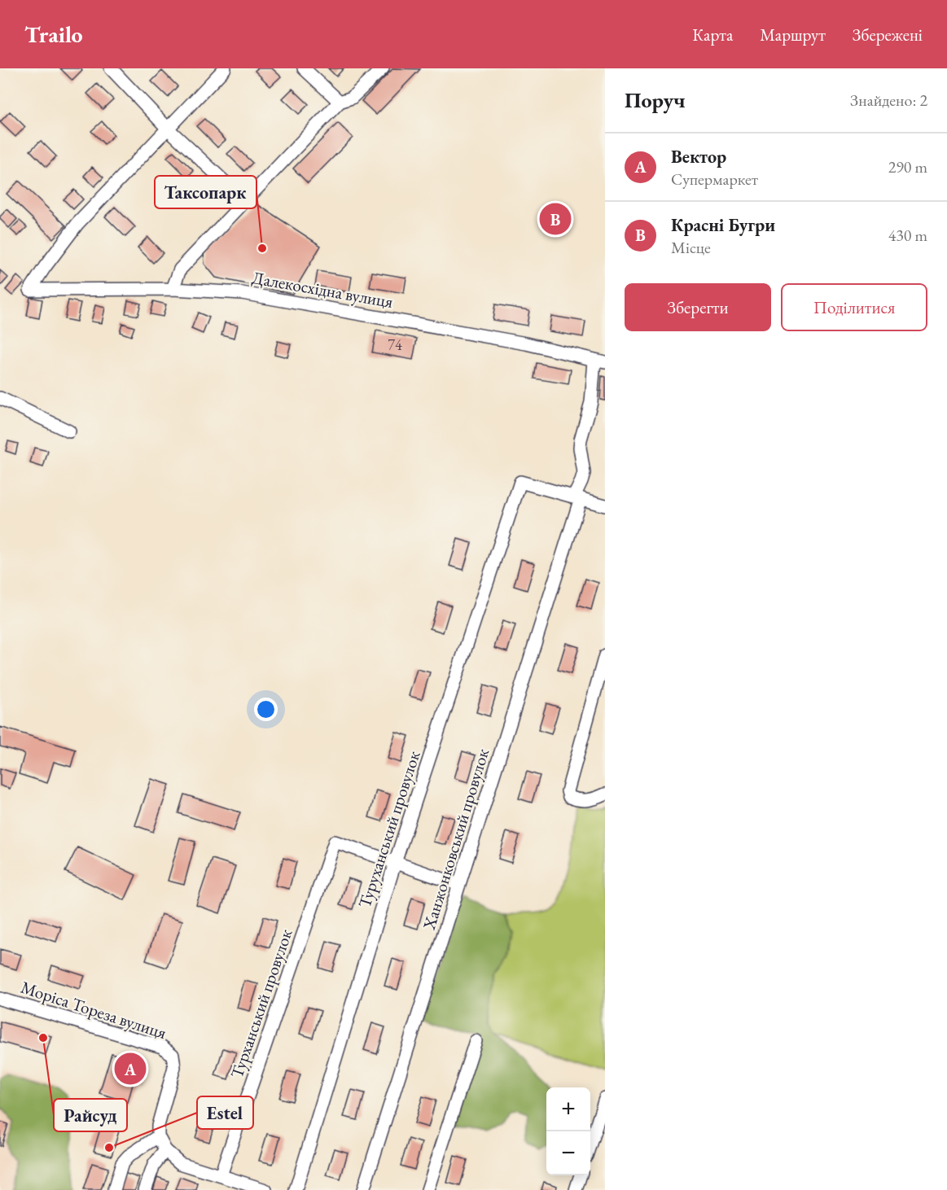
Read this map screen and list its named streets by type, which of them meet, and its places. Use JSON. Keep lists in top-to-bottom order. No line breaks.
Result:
{"streets":{"street":["Далекосхідна вулиця","Туруханський провулок","Ханжонковський провулок","Турханський провулок","Моріса Тореза вулиця"]},"crossings":[["Далекосхідна вулиця","Ханжонковський провулок"],["Туруханський провулок","Ханжонковський провулок"],["Туруханський провулок","Турханський провулок"]],"places":["Таксопарк","Райсуд","Estel"],"house_numbers":["74"],"page":{"header":"Trailo","nav":["Карта","Маршрут","Збережені"],"heading":["Поруч","Знайдено: 2"],"list":[{"mark":"A","name":"Вектор","note":"Супермаркет","value":"290 m"},{"mark":"B","name":"Красні Бугри","note":"Місце","value":"430 m"}],"pins":["B","A"],"buttons":["Зберегти","Поділитися"],"map_buttons":["+","−"]}}
